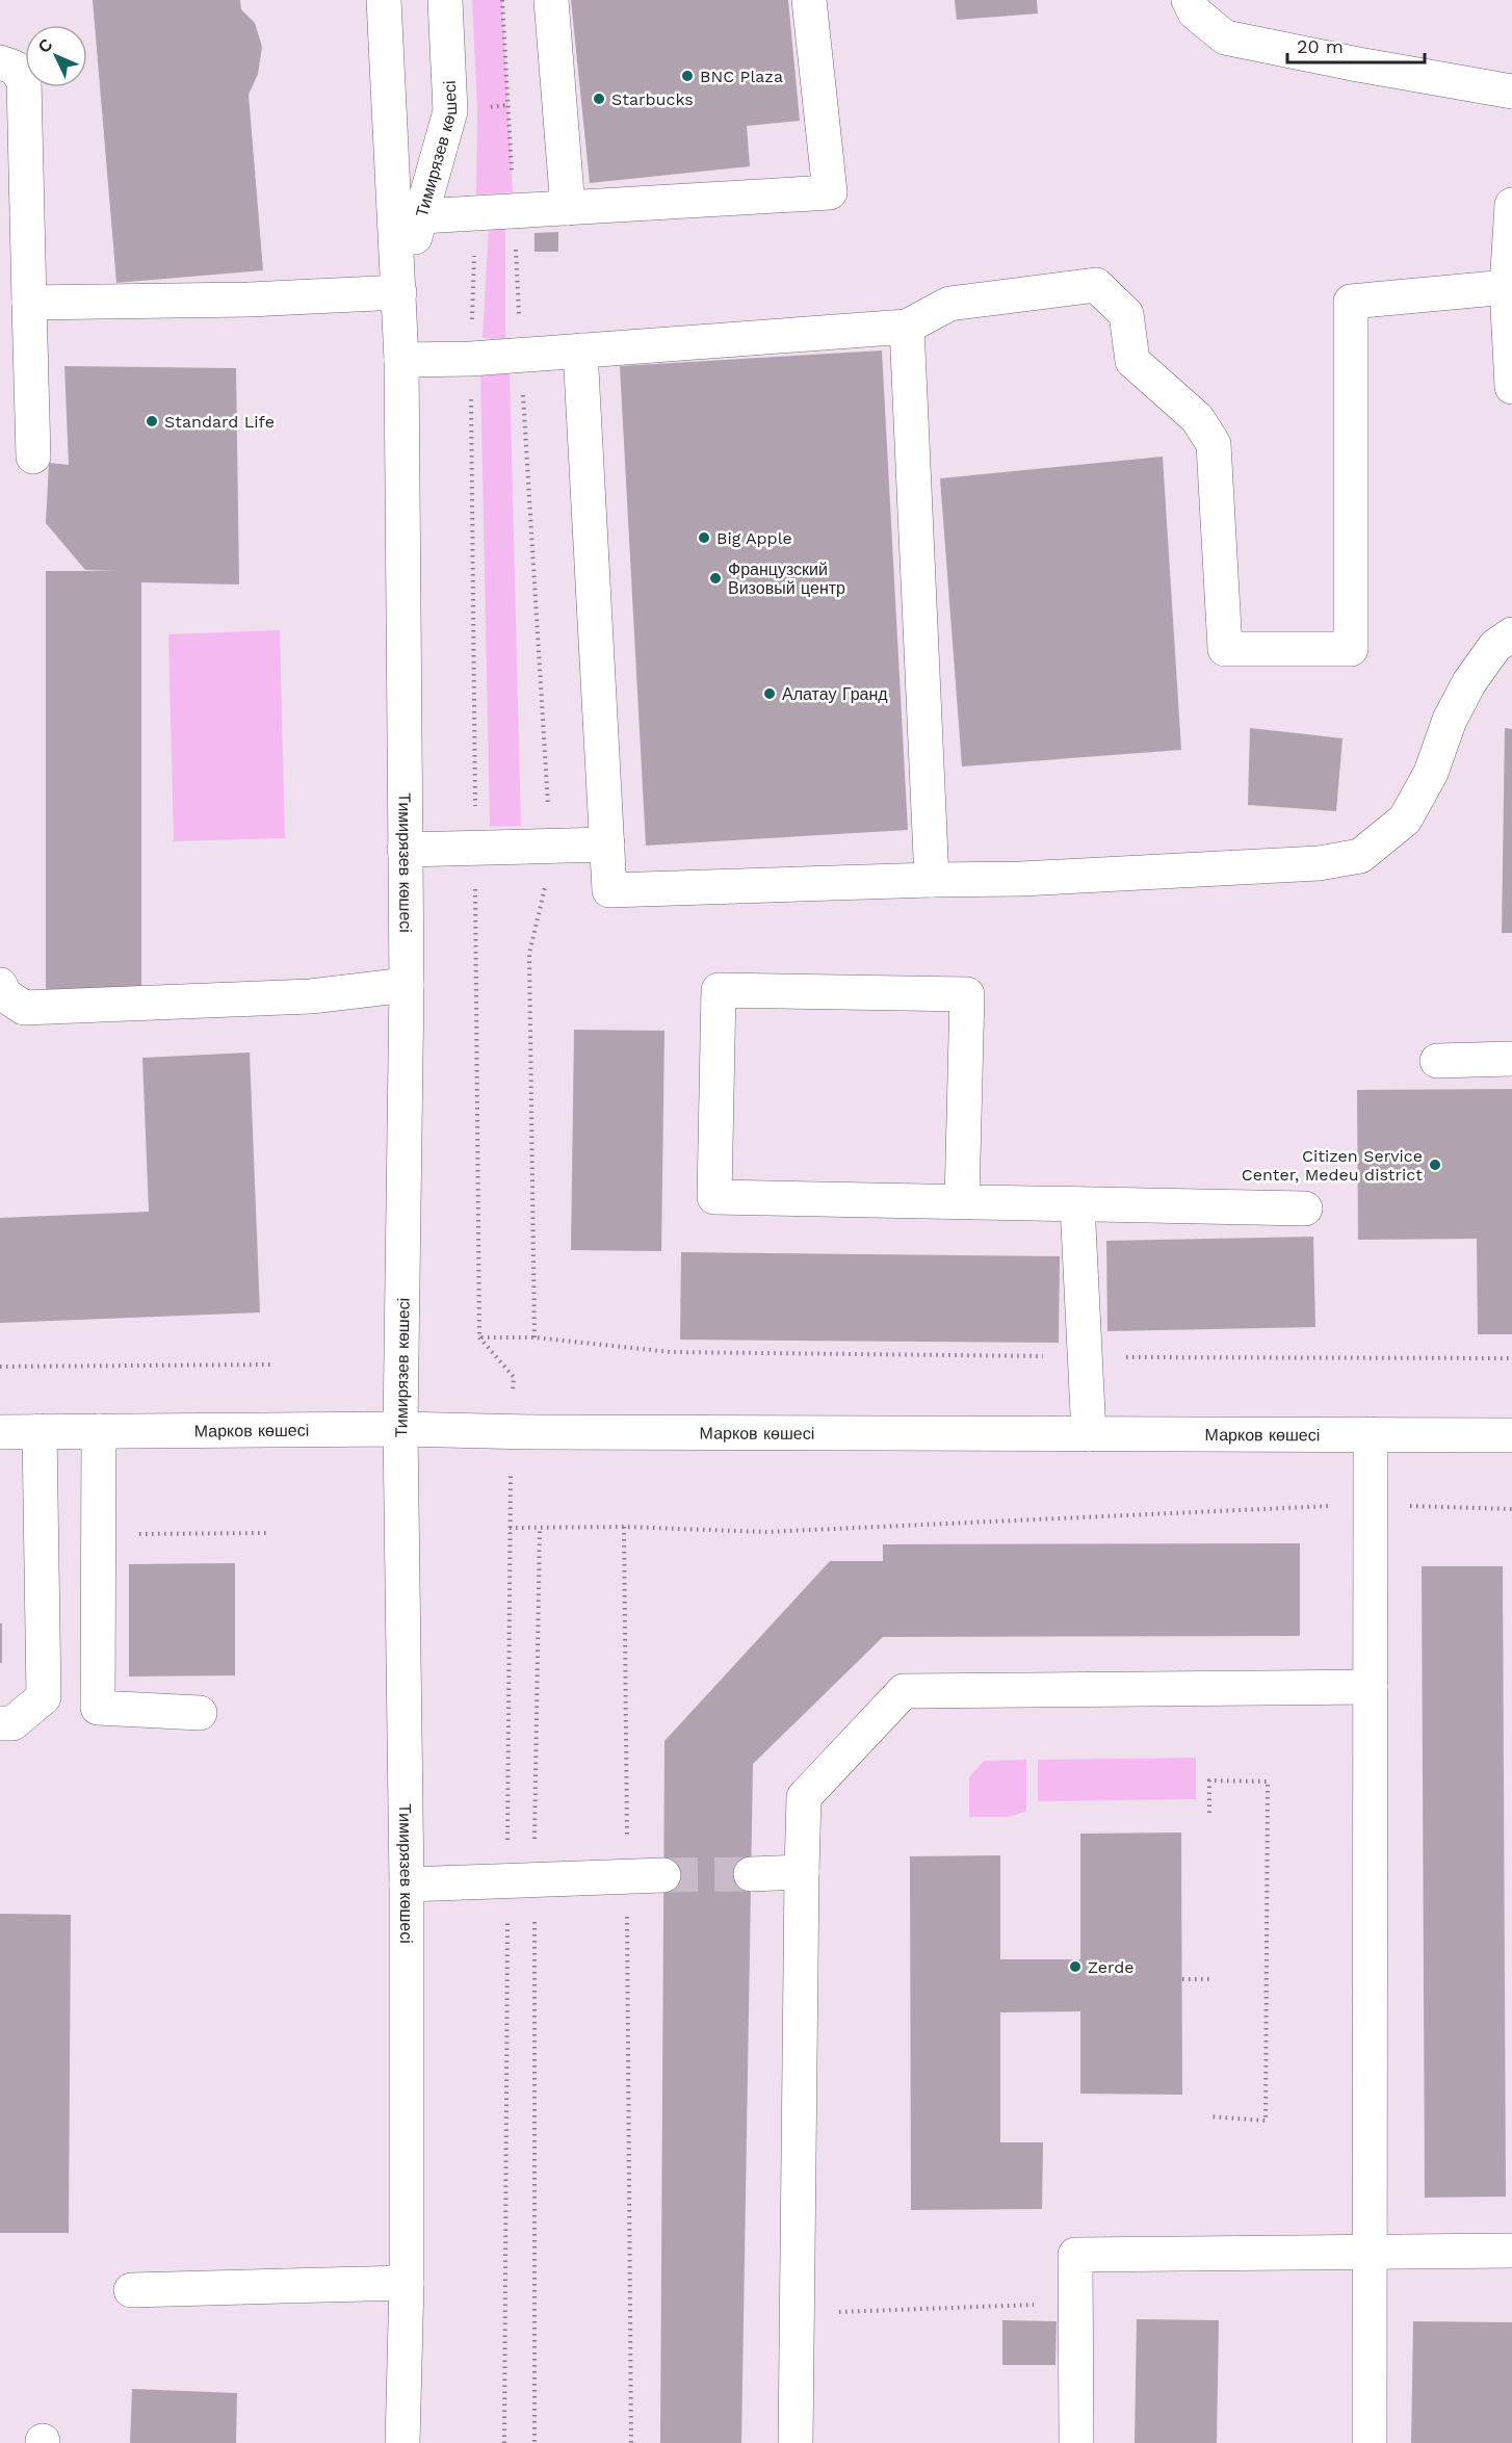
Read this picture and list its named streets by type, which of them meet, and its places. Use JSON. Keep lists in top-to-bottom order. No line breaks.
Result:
{"streets":{"street":["Тимирязев көшесі","Марков көшесі"]},"crossings":[["Тимирязев көшесі","Марков көшесі"]],"places":["BNC Plaza","Starbucks","Standard Life","Big Apple","Французский Визовый центр","Алатау Гранд","Citizen Service Center, Medeu district","Zerde"],"scale_bar":"20 m","north":"top left"}
